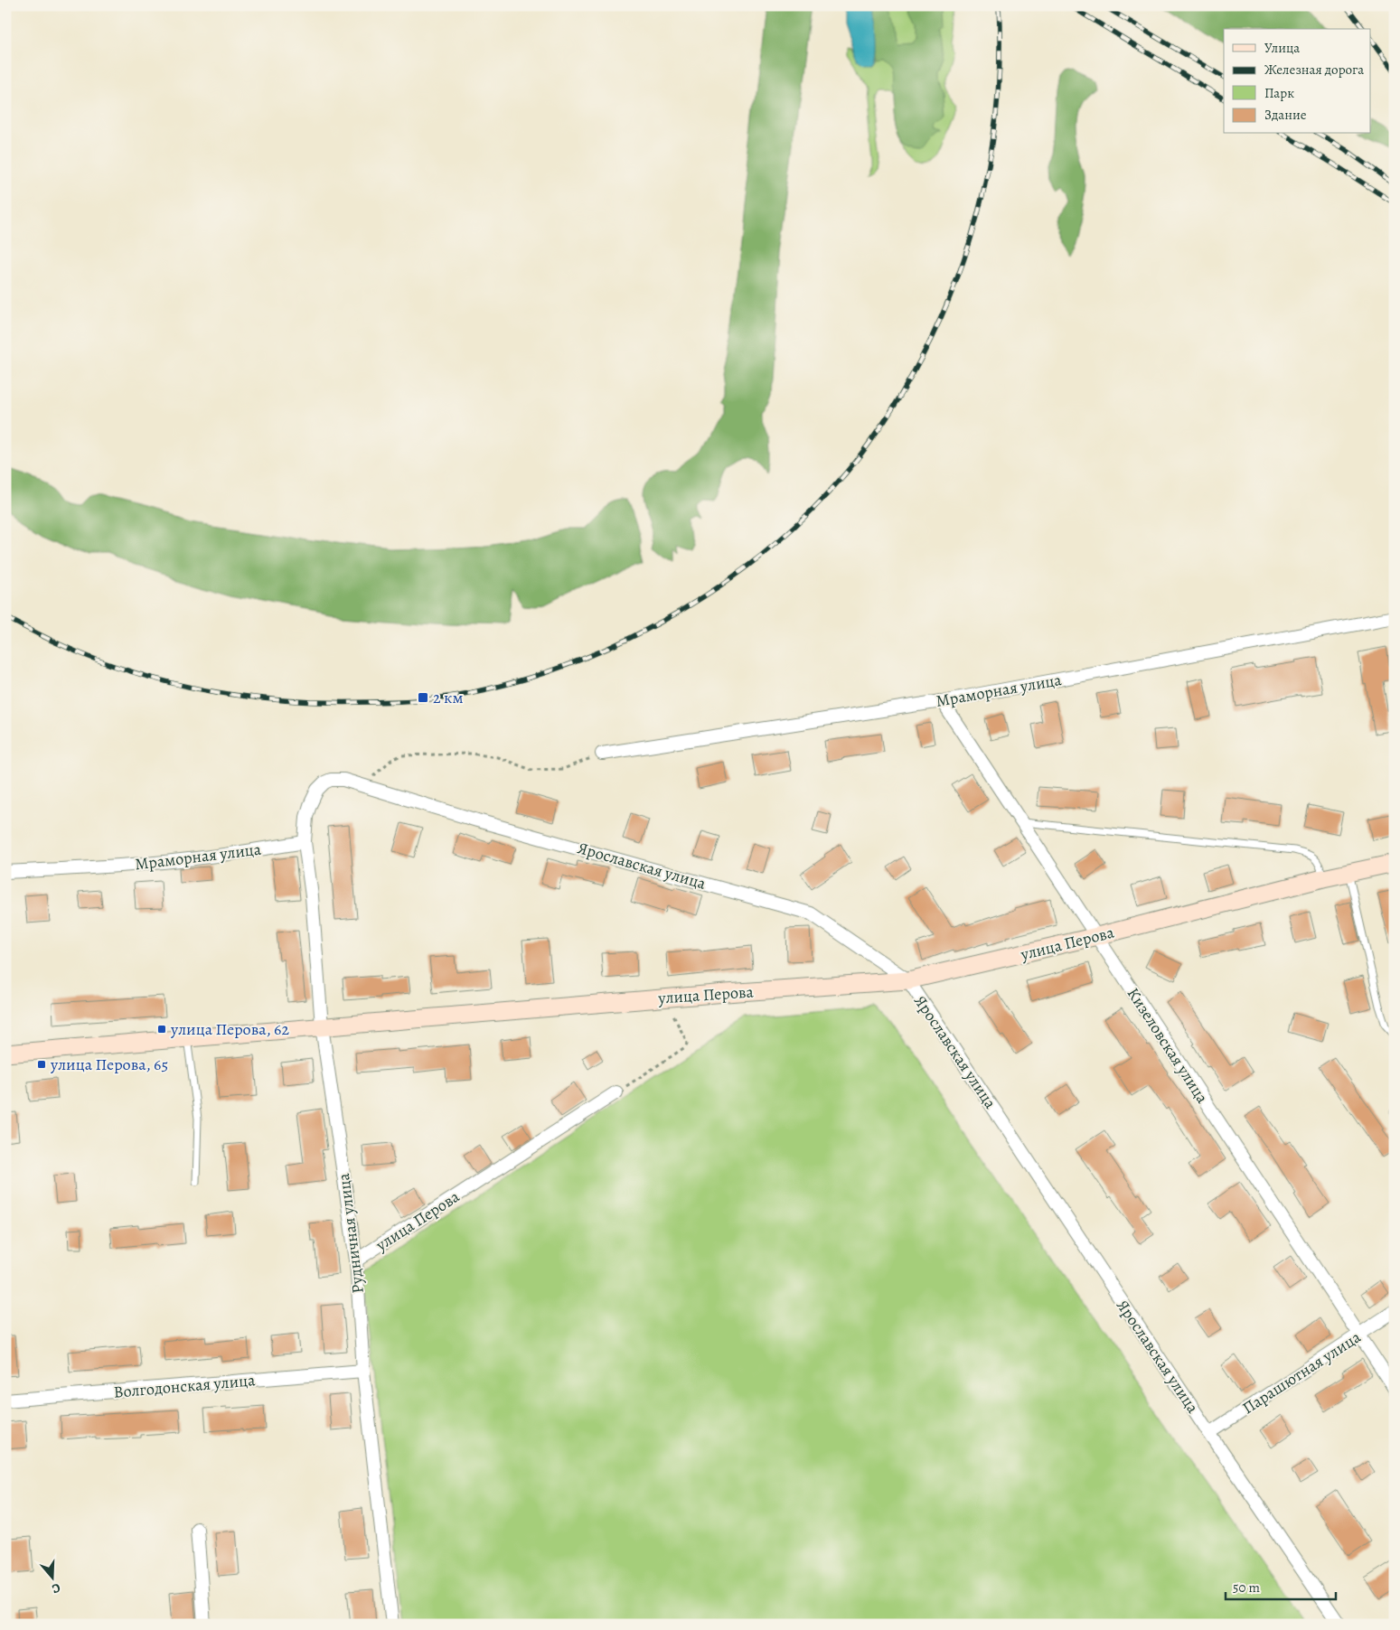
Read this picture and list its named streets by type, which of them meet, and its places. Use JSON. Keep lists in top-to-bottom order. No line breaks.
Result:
{"streets":{"main road":["улица Перова"],"street":["Мраморная улица","Ярославская улица","Кизеловская улица","Рудничная улица","Парашютная улица","Волгодонская улица"]},"crossings":[["Мраморная улица","Ярославская улица"],["Мраморная улица","Кизеловская улица"],["Мраморная улица","Рудничная улица"],["Ярославская улица","улица Перова"],["Ярославская улица","Рудничная улица"],["Ярославская улица","Парашютная улица"],["улица Перова","Кизеловская улица"],["улица Перова","Рудничная улица"],["Кизеловская улица","Парашютная улица"],["Рудничная улица","Волгодонская улица"]],"places":{"transit":["2 км","улица Перова, 62","улица Перова, 65"]},"legend":["Улица","Железная дорога","Парк","Здание"],"scale_bar":"50 m","north":"bottom"}
